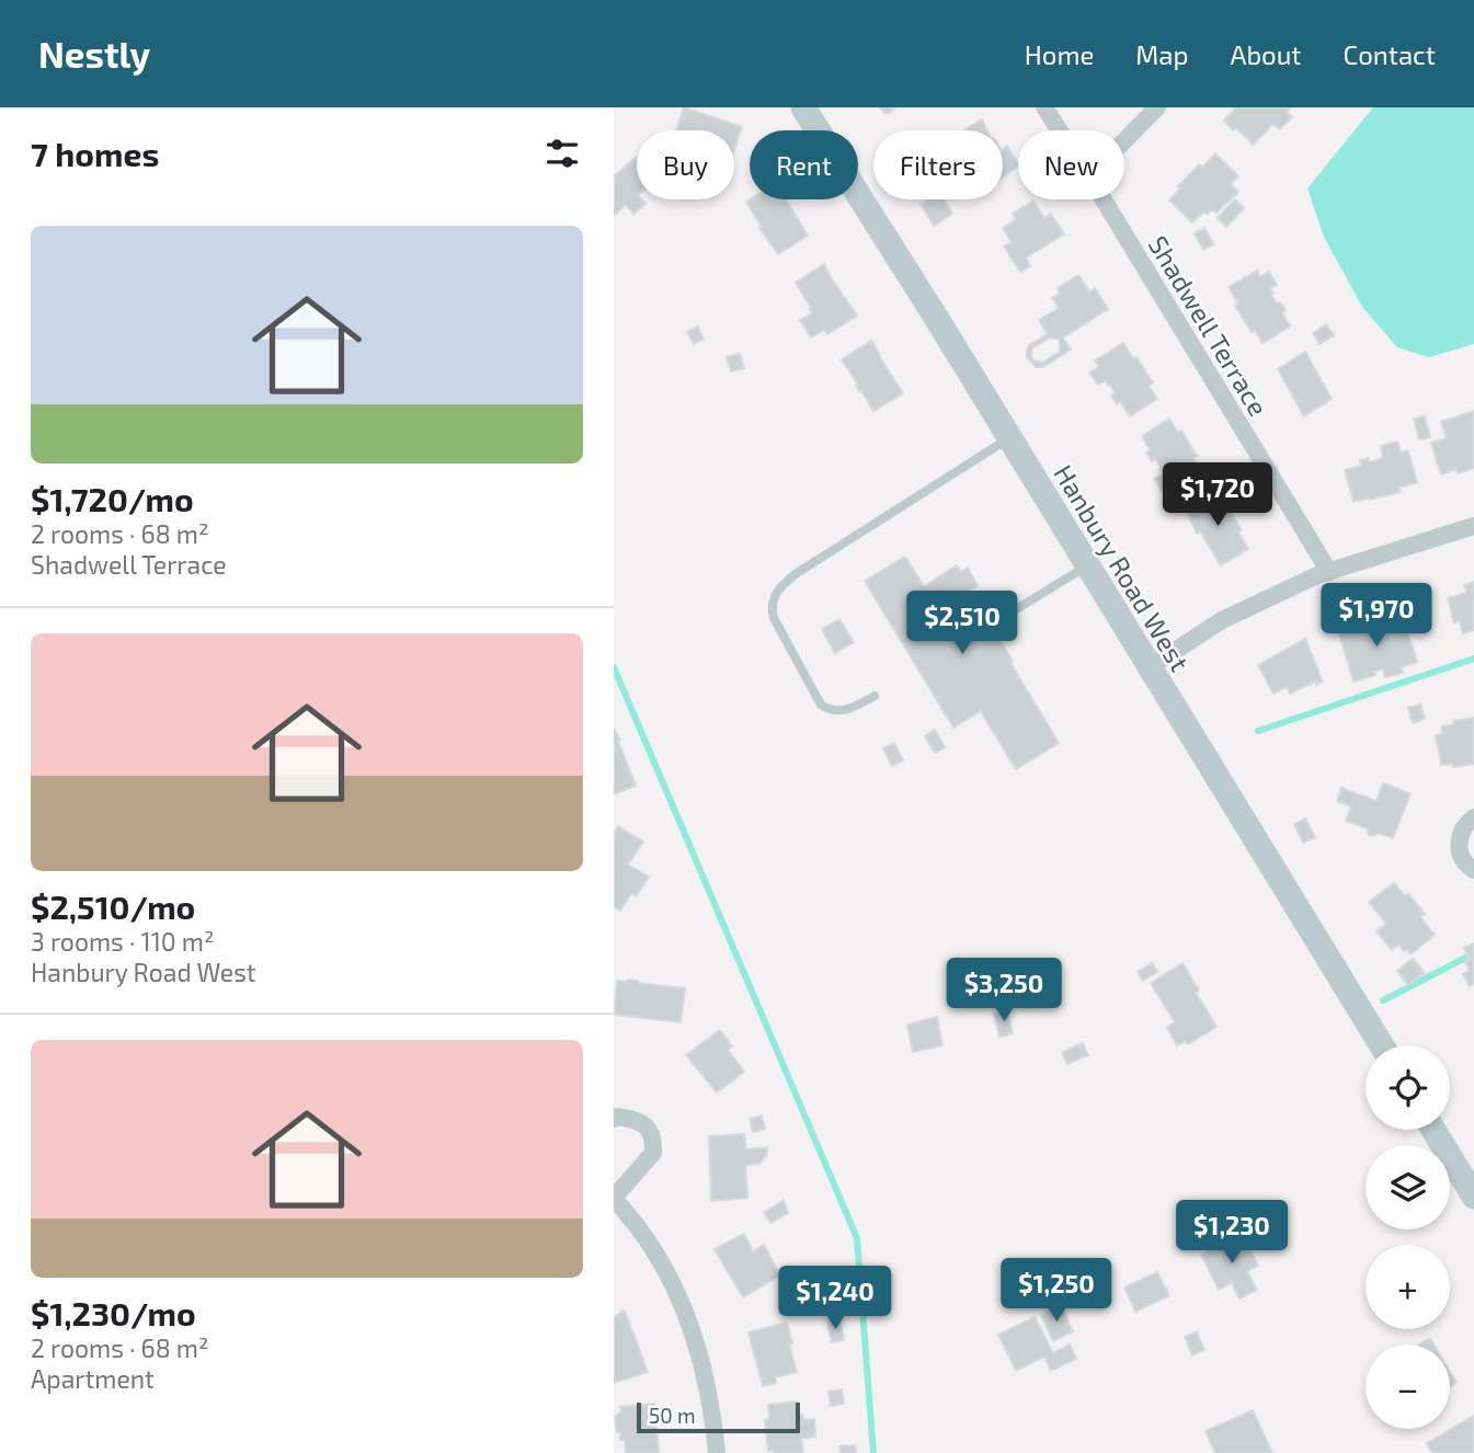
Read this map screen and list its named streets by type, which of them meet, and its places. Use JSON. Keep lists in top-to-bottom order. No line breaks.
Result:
{"streets":{"main road":["Hanbury Road West"],"street":["Shadwell Terrace"]},"scale_bar":"50 m","page":{"header":"Nestly","nav":["Home","Map","About","Contact"],"heading":"7 homes","chip":["Buy","Rent","Filters","New"],"list":[{"name":"$1,720/mo","note":"2 rooms · 68 m² · Shadwell Terrace"},{"name":"$2,510/mo","note":"3 rooms · 110 m² · Hanbury Road West"},{"name":"$1,230/mo","note":"2 rooms · 68 m² · Apartment"}],"price":["$1,720","$1,970","$2,510","$3,250","$1,230","$1,250","$1,240"],"map_buttons":["+","−"],"scale":"50 m"}}
